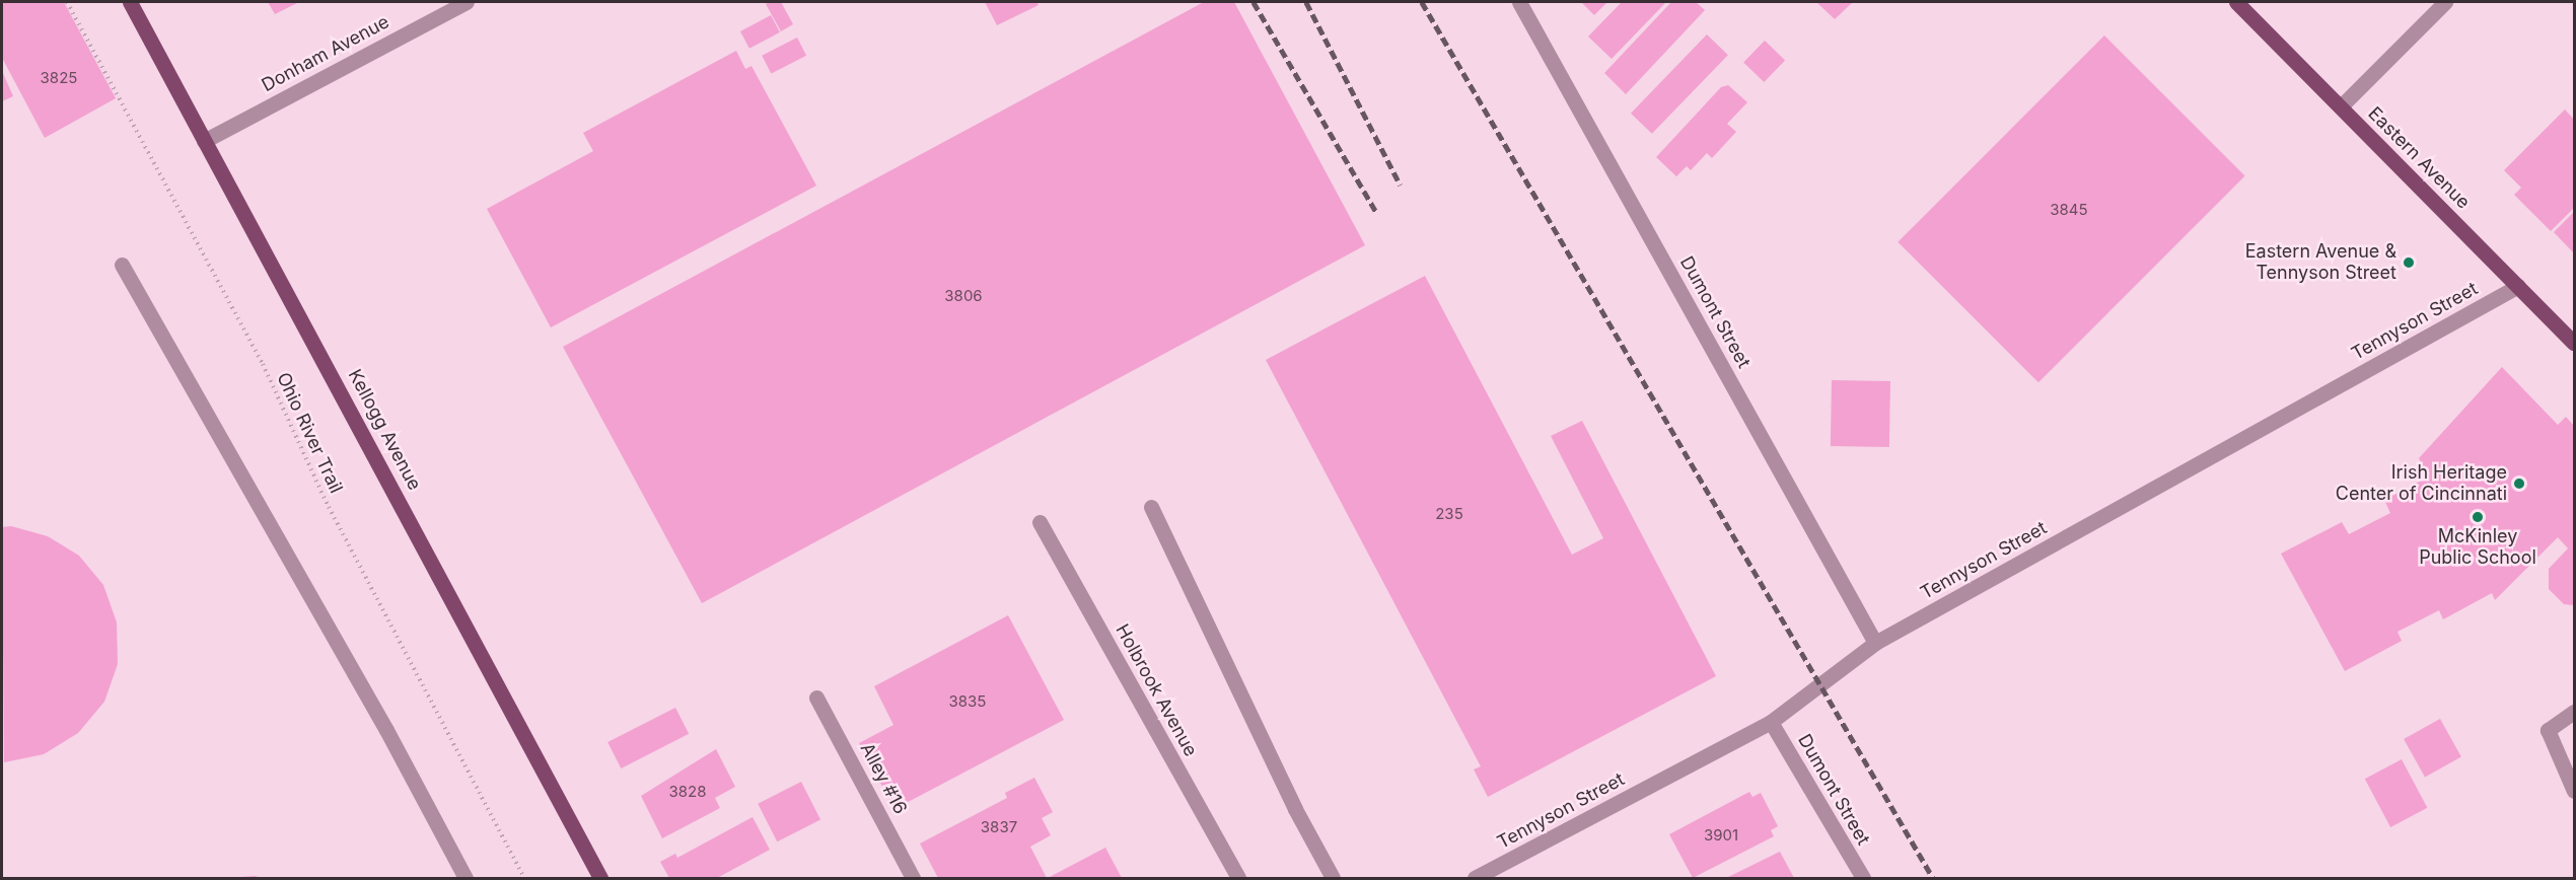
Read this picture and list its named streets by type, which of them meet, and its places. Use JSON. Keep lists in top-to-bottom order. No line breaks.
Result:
{"streets":{"main road":["Eastern Avenue","Kellogg Avenue"],"street":["Donham Avenue","Dumont Street","Tennyson Street","Holbrook Avenue","Alley #16"],"path":["Ohio River Trail"]},"crossings":[["Donham Avenue","Kellogg Avenue"],["Eastern Avenue","Tennyson Street"],["Dumont Street","Tennyson Street"]],"places":["Eastern Avenue & Tennyson Street","Irish Heritage Center of Cincinnati","McKinley Public School"],"house_numbers":["3825","3845","3806","235","3835","3828","3837","3901"]}
